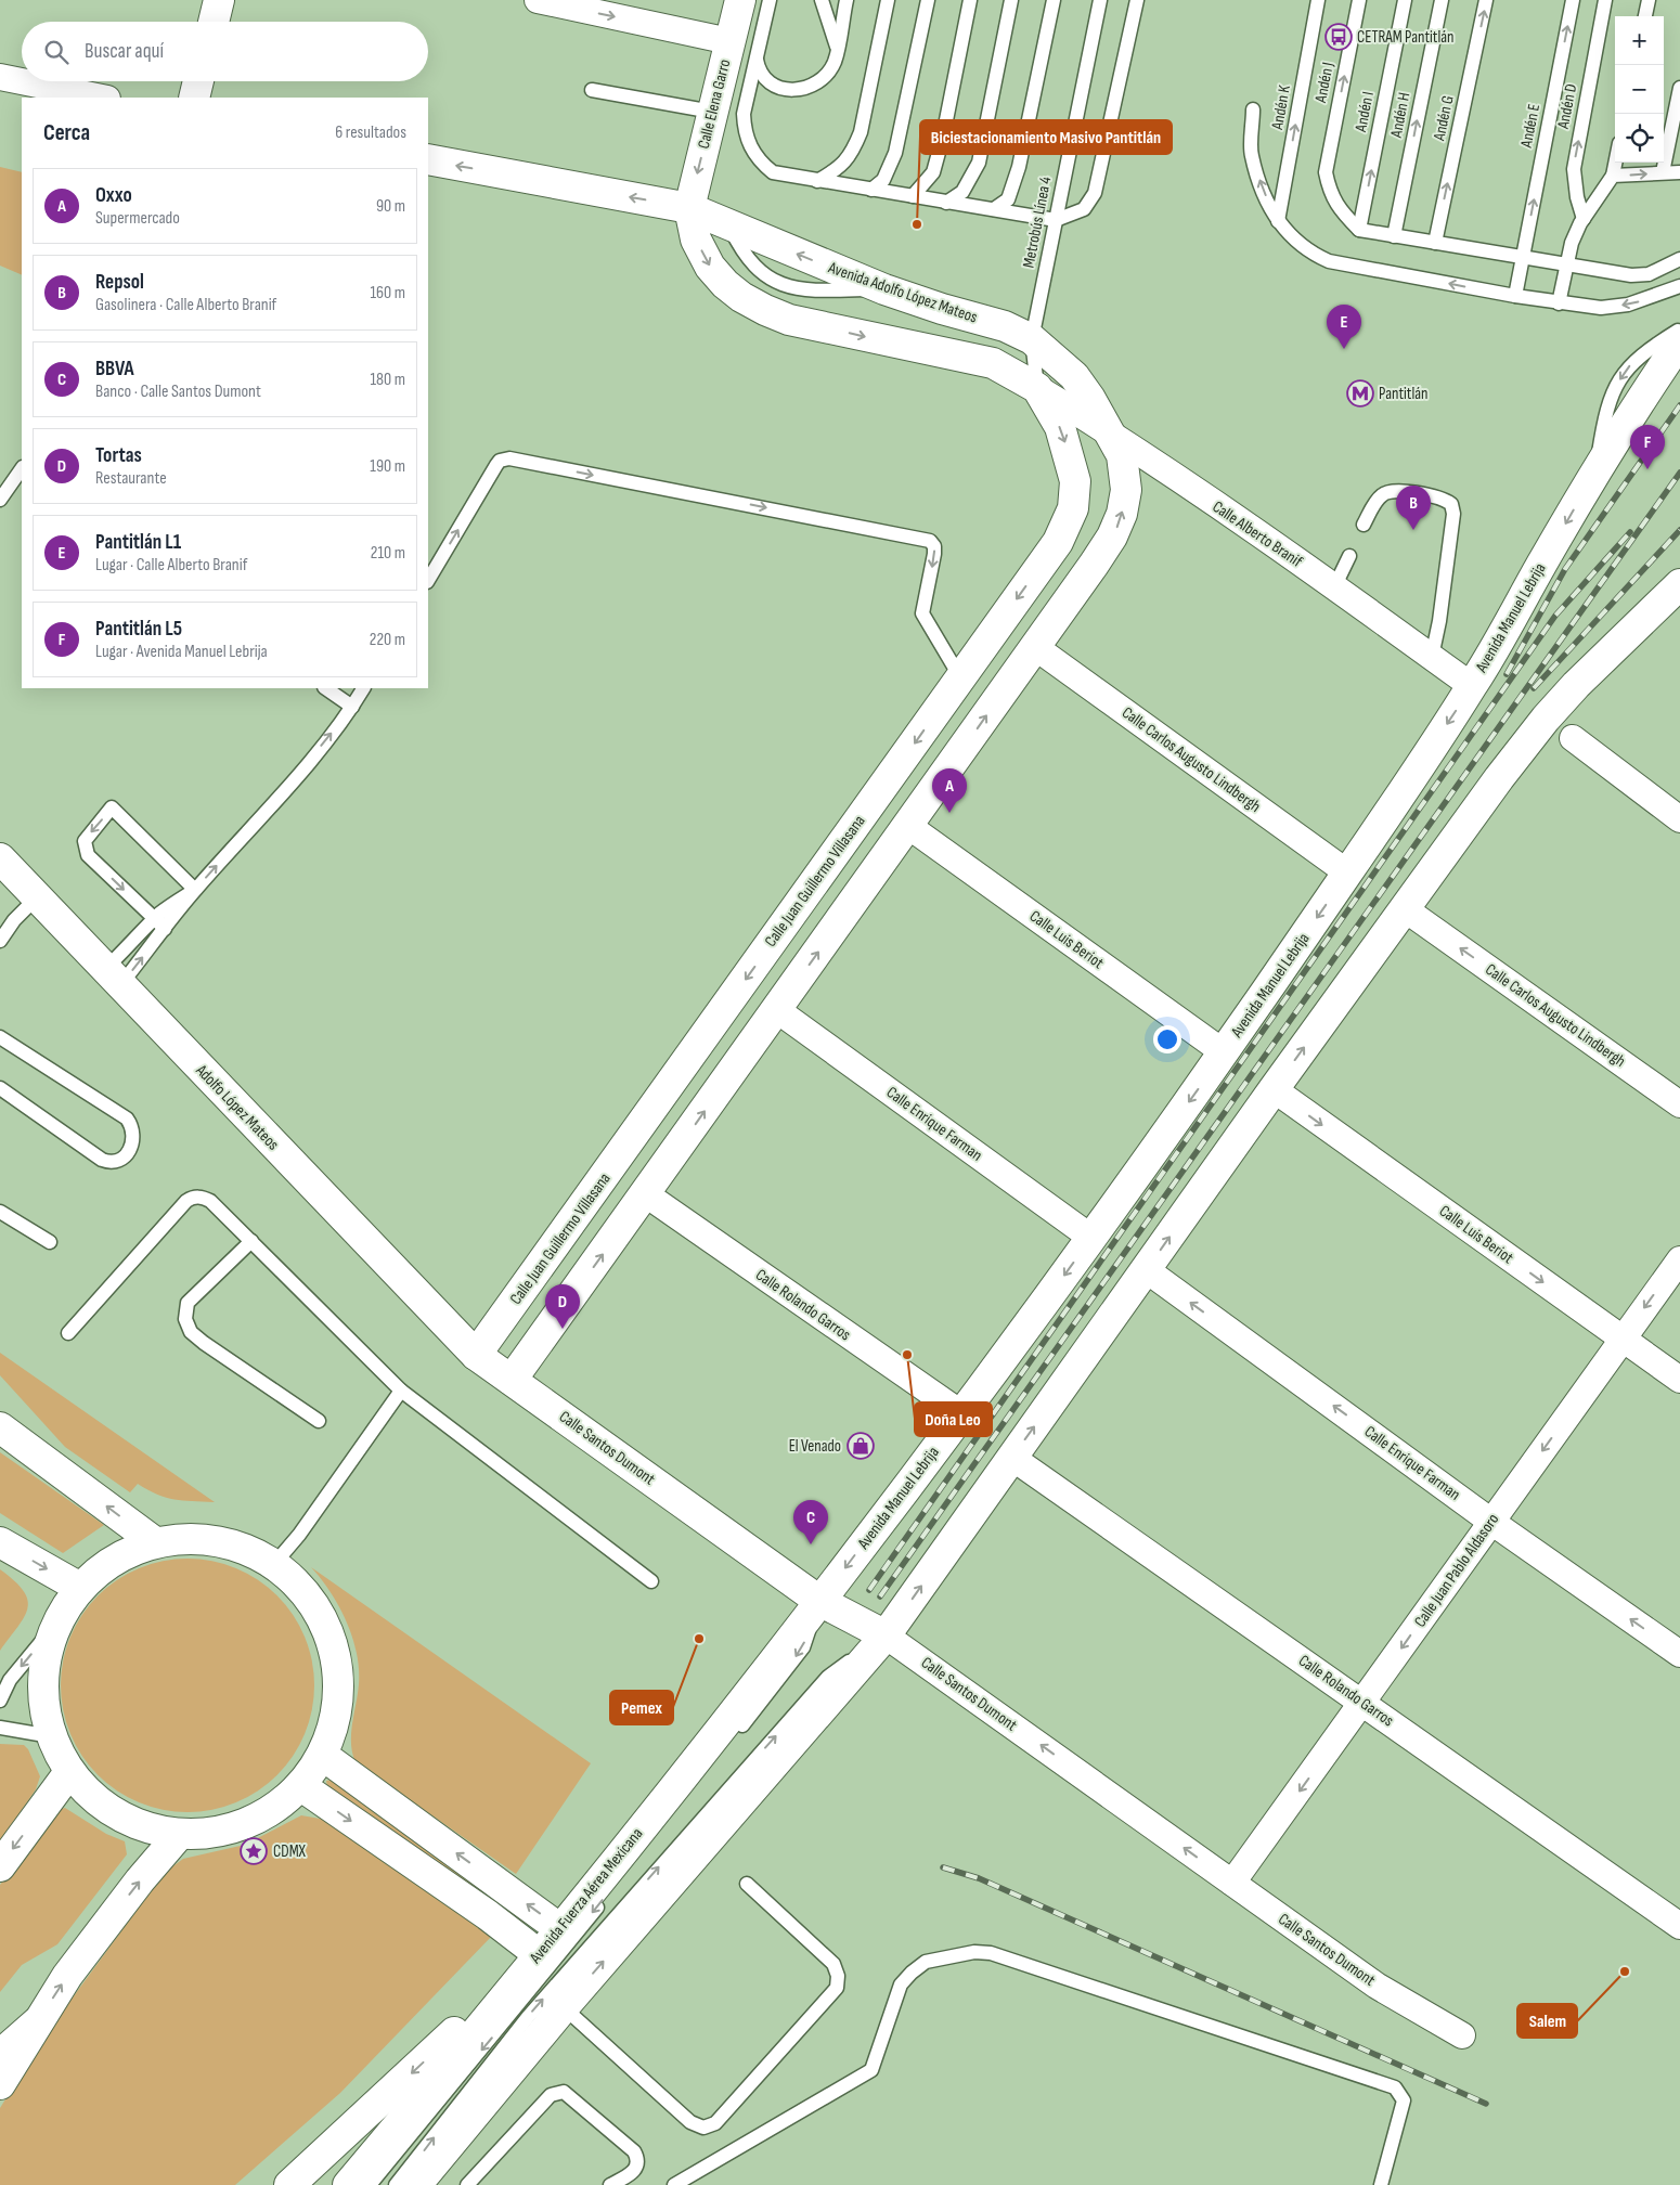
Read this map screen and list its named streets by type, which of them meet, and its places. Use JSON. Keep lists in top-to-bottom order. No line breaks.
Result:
{"streets":{"street":["Calle Elena Garro","Avenida Adolfo López Mateos","Calle Alberto Branif","Avenida Manuel Lebrija","Calle Carlos Augusto Lindbergh","Calle Juan Guillermo Villasana","Calle Luis Beriot","Adolfo López Mateos","Calle Enrique Farman","Calle Rolando Garros","Calle Santos Dumont","Calle Juan Pablo Aldasoro","Avenida Fuerza Aérea Mexicana"],"lane":["Andén J","Andén D","Andén K","Andén I","Andén H","Andén G","Andén E","Metrobús Línea 4"]},"crossings":[["Andén J","Andén I"],["Calle Elena Garro","Avenida Adolfo López Mateos"],["Metrobús Línea 4","Avenida Adolfo López Mateos"],["Metrobús Línea 4","Calle Alberto Branif"],["Metrobús Línea 4","Calle Juan Guillermo Villasana"],["Avenida Adolfo López Mateos","Calle Alberto Branif"],["Calle Alberto Branif","Avenida Manuel Lebrija"],["Calle Alberto Branif","Calle Juan Guillermo Villasana"],["Avenida Manuel Lebrija","Calle Carlos Augusto Lindbergh"],["Avenida Manuel Lebrija","Calle Luis Beriot"],["Avenida Manuel Lebrija","Calle Enrique Farman"],["Avenida Manuel Lebrija","Calle Rolando Garros"],["Avenida Manuel Lebrija","Calle Santos Dumont"],["Avenida Manuel Lebrija","Avenida Fuerza Aérea Mexicana"],["Calle Juan Guillermo Villasana","Adolfo López Mateos"],["Calle Juan Guillermo Villasana","Calle Santos Dumont"],["Calle Luis Beriot","Calle Juan Pablo Aldasoro"],["Adolfo López Mateos","Calle Santos Dumont"],["Calle Enrique Farman","Calle Juan Pablo Aldasoro"],["Calle Rolando Garros","Calle Juan Pablo Aldasoro"],["Calle Santos Dumont","Calle Juan Pablo Aldasoro"],["Calle Santos Dumont","Avenida Fuerza Aérea Mexicana"]],"one_way":["Calle Elena Garro","Andén K","Andén I","Andén H","Andén G","Calle Carlos Augusto Lindbergh","Calle Luis Beriot","Calle Enrique Farman","Calle Santos Dumont","Calle Juan Pablo Aldasoro"],"places":{"bus stop":["CETRAM Pantitlán"],"other":["Biciestacionamiento Masivo Pantitlán","Doña Leo","Pemex","Salem"],"metro station":["Pantitlán"],"shop":["El Venado"],"place":["CDMX"]},"page":{"map_buttons":["+","−"],"search":"Buscar aquí","heading":["Cerca","6 resultados"],"list":[{"mark":"A","name":"Oxxo","note":"Supermercado","value":"90 m"},{"mark":"B","name":"Repsol","note":"Gasolinera · Calle Alberto Branif","value":"160 m"},{"mark":"C","name":"BBVA","note":"Banco · Calle Santos Dumont","value":"180 m"},{"mark":"D","name":"Tortas","note":"Restaurante","value":"190 m"},{"mark":"E","name":"Pantitlán L1","note":"Lugar · Calle Alberto Branif","value":"210 m"},{"mark":"F","name":"Pantitlán L5","note":"Lugar · Avenida Manuel Lebrija","value":"220 m"}],"pins":["E","F","B","A","D","C"]}}
